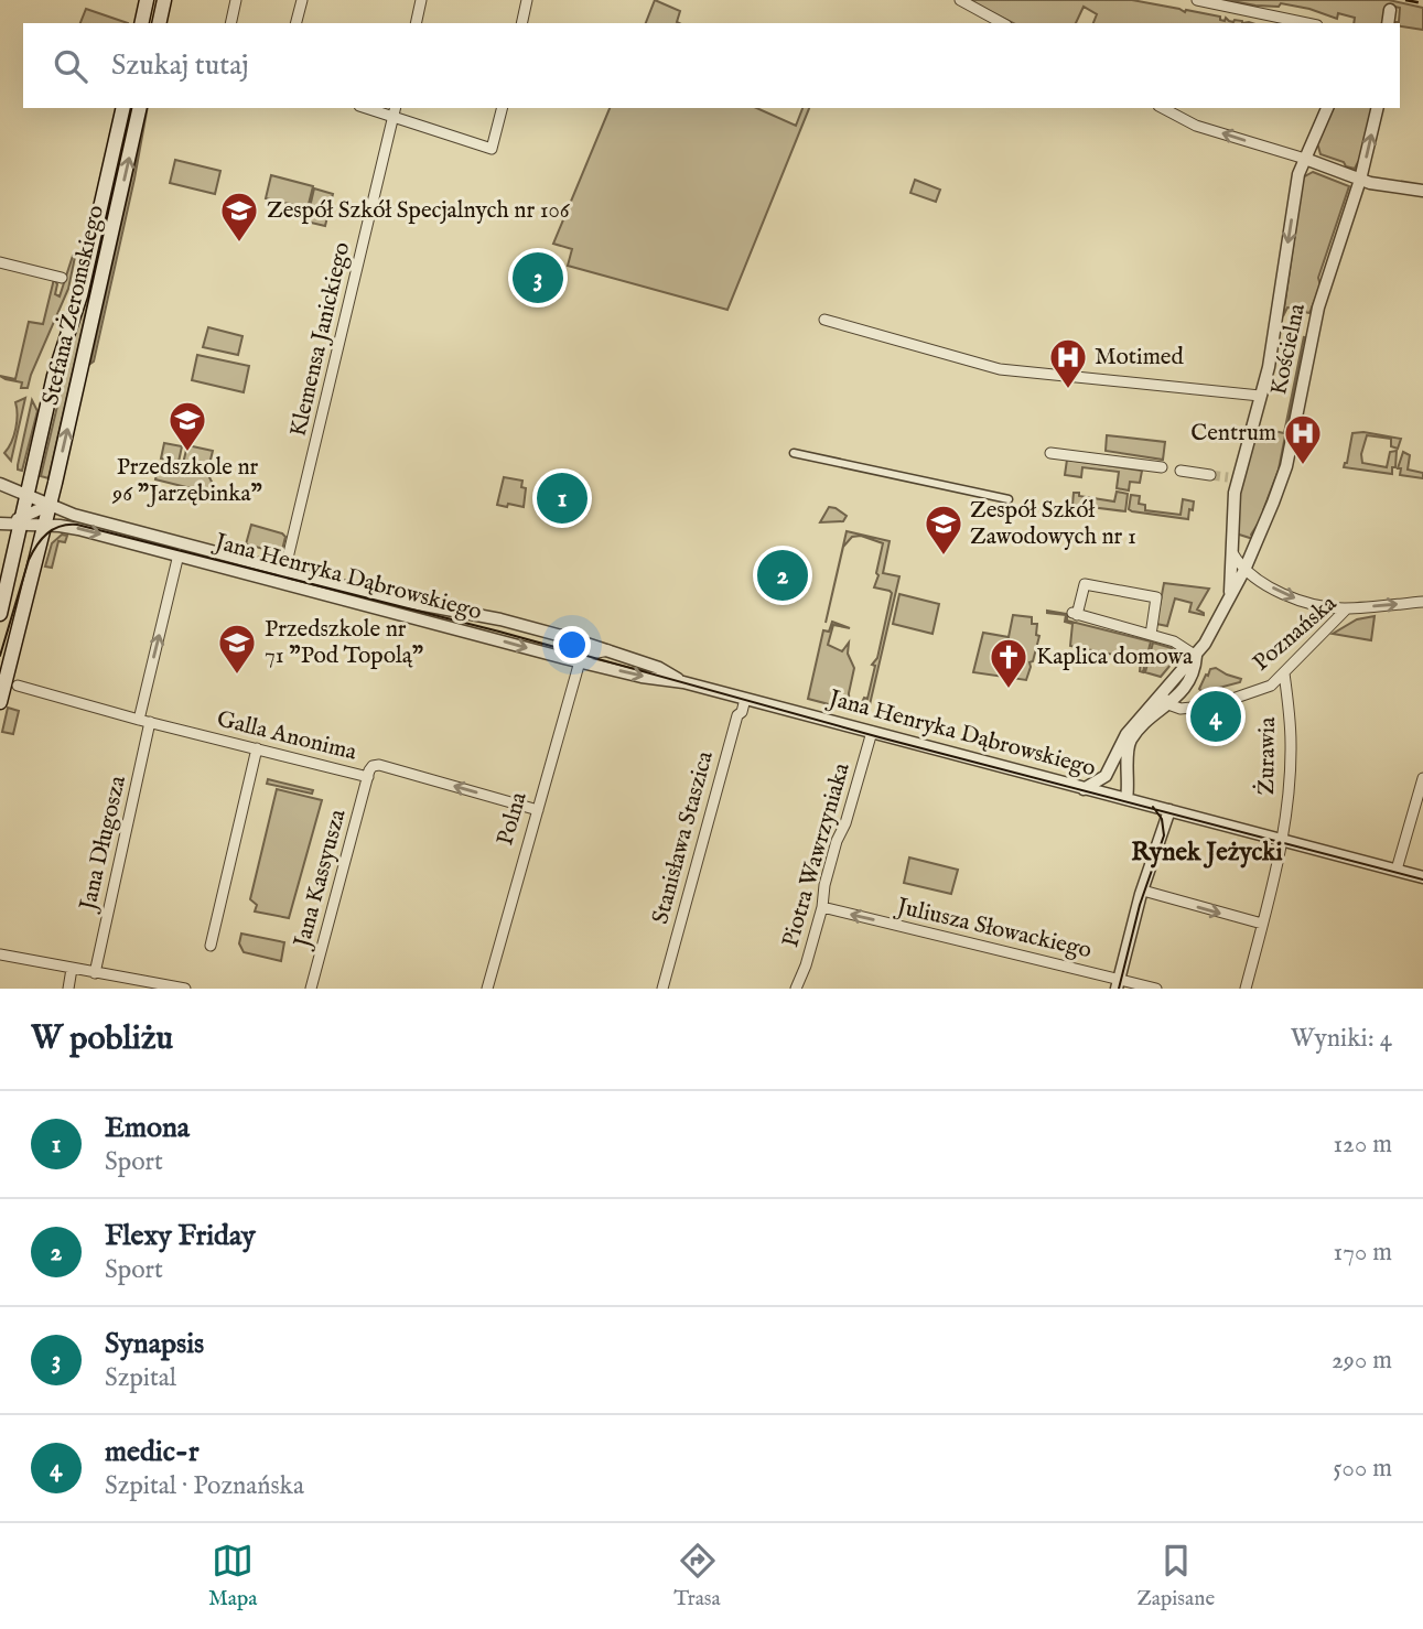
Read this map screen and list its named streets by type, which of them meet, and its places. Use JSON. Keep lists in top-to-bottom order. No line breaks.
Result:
{"streets":{"main road":["Stefana Żeromskiego"],"street":["Klemensa Janickiego","Kościelna","Jana Henryka Dąbrowskiego","Poznańska","Galla Anonima","Żurawia","Polna","Stanisława Staszica","Jana Długosza","Piotra Wawrzyniaka","Jana Kassyusza","Juliusza Słowackiego"]},"crossings":[["Stefana Żeromskiego","Jana Henryka Dąbrowskiego"],["Klemensa Janickiego","Jana Henryka Dąbrowskiego"],["Kościelna","Jana Henryka Dąbrowskiego"],["Kościelna","Poznańska"],["Jana Henryka Dąbrowskiego","Żurawia"],["Jana Henryka Dąbrowskiego","Polna"],["Jana Henryka Dąbrowskiego","Stanisława Staszica"],["Jana Henryka Dąbrowskiego","Piotra Wawrzyniaka"],["Poznańska","Żurawia"],["Galla Anonima","Polna"],["Galla Anonima","Jana Długosza"],["Galla Anonima","Jana Kassyusza"],["Piotra Wawrzyniaka","Juliusza Słowackiego"]],"one_way":["Juliusza Słowackiego"],"districts":["Rynek Jeżycki"],"places":{"school or university":["Zespół Szkół Specjalnych nr 106","Przedszkole nr 96 \"Jarzębinka\"","Zespół Szkół Zawodowych nr 1","Przedszkole nr 71 \"Pod Topolą\""],"hospital":["Motimed","Centrum"],"church":["Kaplica domowa"]},"page":{"search":"Szukaj tutaj","pins":["3","1","2","4"],"heading":["W pobliżu","Wyniki: 4"],"list":[{"mark":"1","name":"Emona","note":"Sport","value":"120 m"},{"mark":"2","name":"Flexy Friday","note":"Sport","value":"170 m"},{"mark":"3","name":"Synapsis","note":"Szpital","value":"290 m"},{"mark":"4","name":"medic-r","note":"Szpital · Poznańska","value":"500 m"}],"nav":["Mapa","Trasa","Zapisane"]}}
